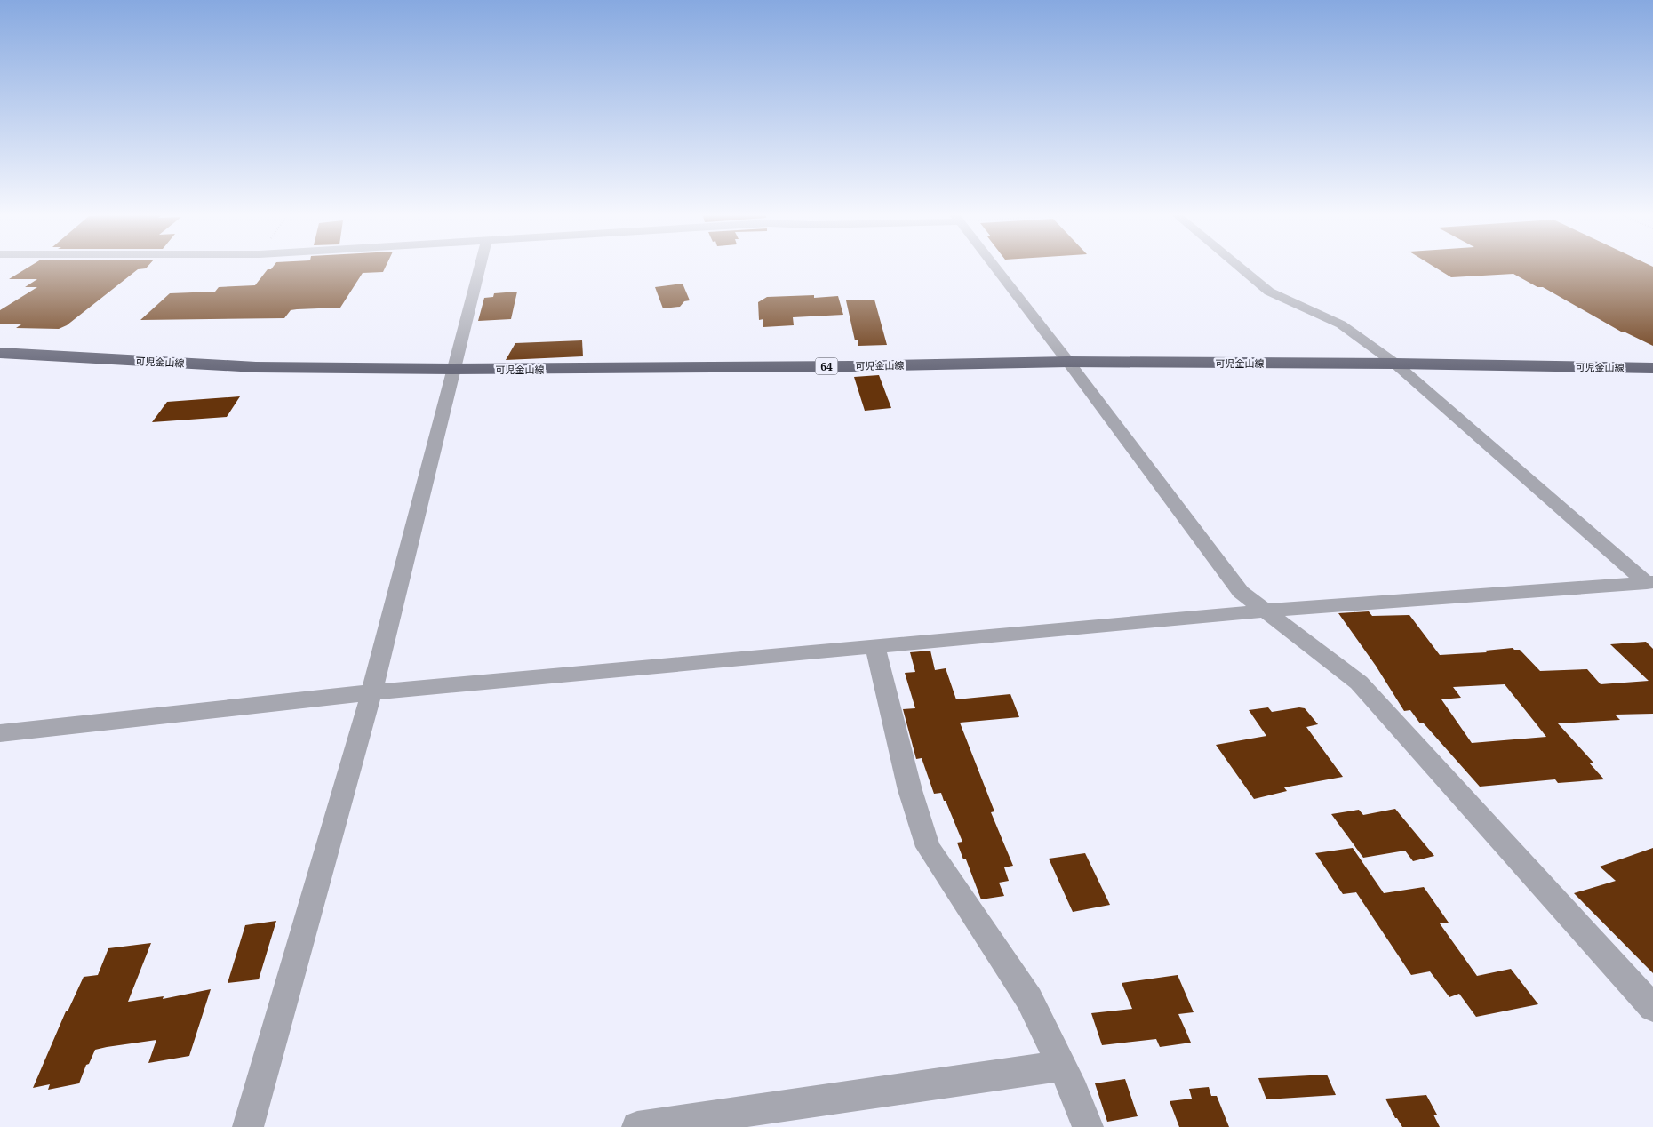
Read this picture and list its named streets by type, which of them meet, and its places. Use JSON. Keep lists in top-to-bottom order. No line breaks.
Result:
{"streets":{"main road":["可児金山線","64"]}}
